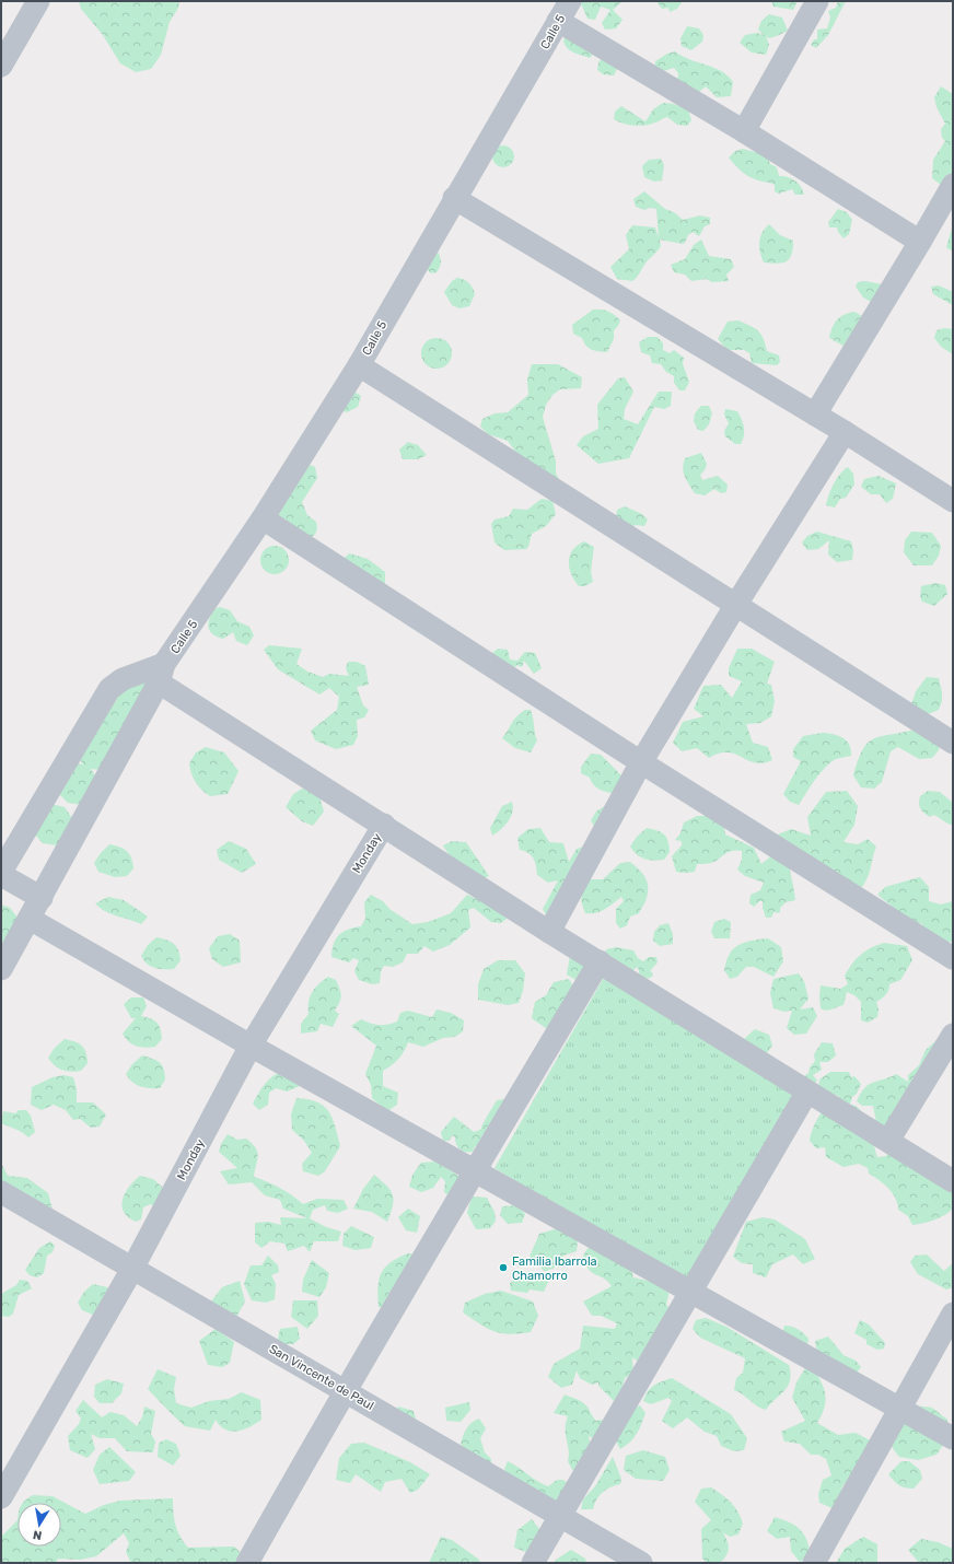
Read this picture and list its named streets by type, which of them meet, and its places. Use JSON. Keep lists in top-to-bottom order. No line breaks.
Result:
{"streets":{"street":["Calle 5","Monday","San Vincente de Paul"]},"crossings":[["Monday","San Vincente de Paul"]],"places":["Familia Ibarrola Chamorro"],"north":"bottom"}
